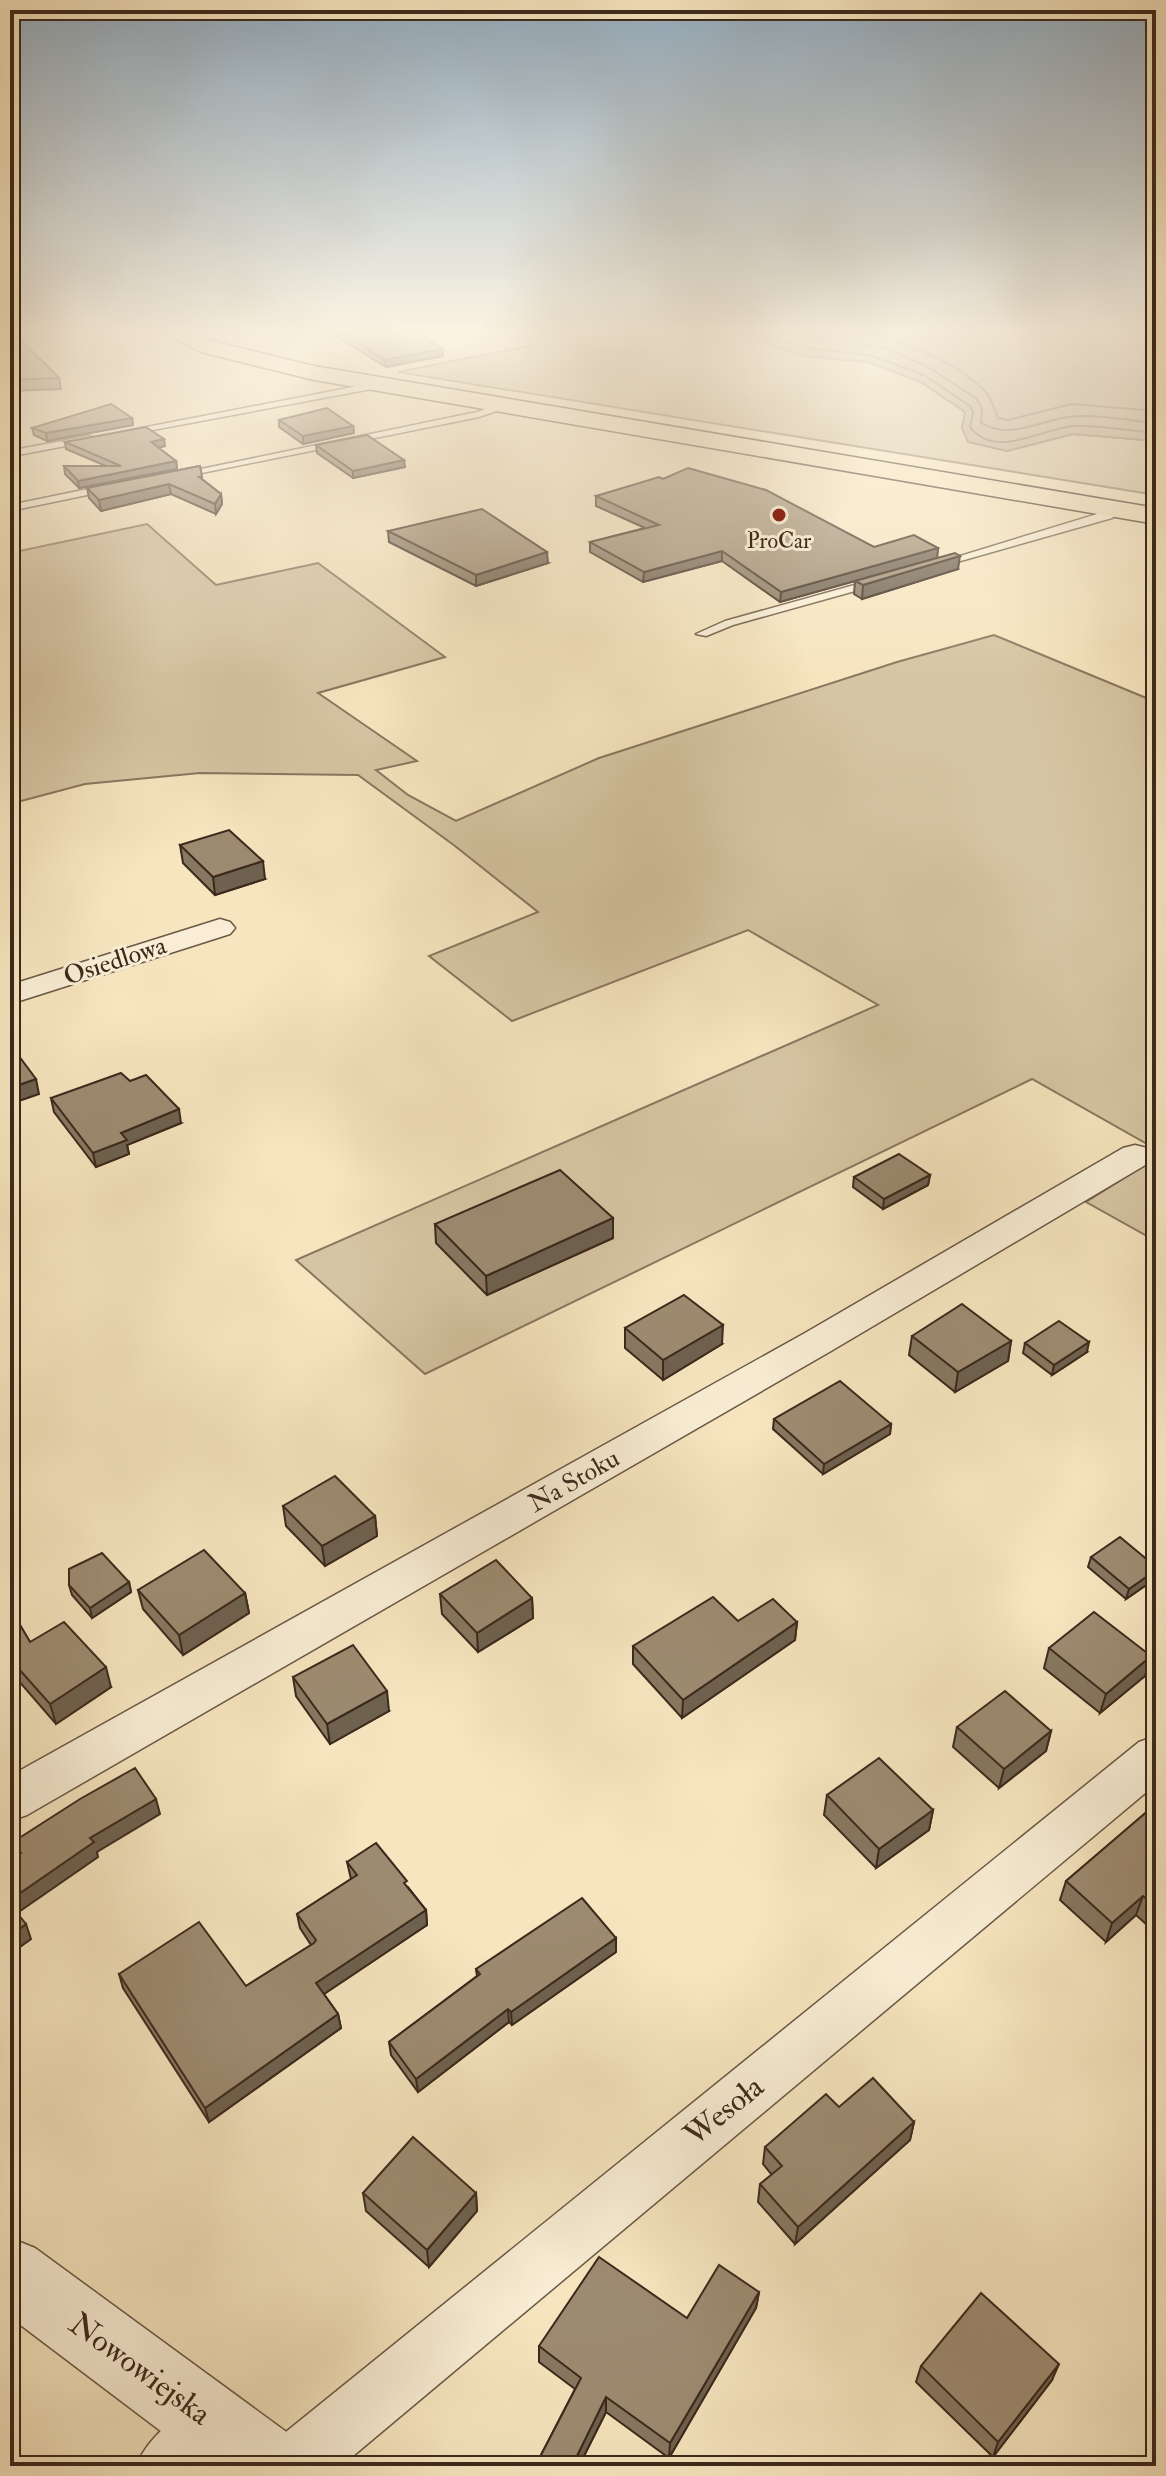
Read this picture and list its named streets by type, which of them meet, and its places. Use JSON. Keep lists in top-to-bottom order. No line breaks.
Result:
{"streets":{"street":["Osiedlowa","Na Stoku","Wesoła","Nowowiejska"]},"places":["ProCar"]}
